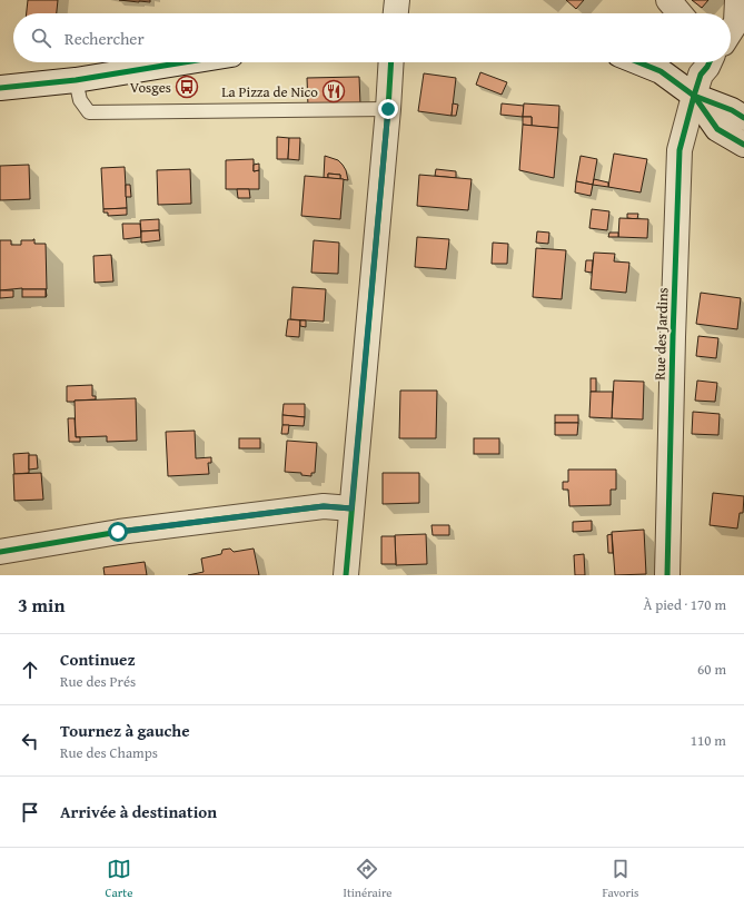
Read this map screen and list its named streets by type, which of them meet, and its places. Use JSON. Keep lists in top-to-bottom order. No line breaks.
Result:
{"streets":{"street":["Rue des Jardins"]},"places":{"bus stop":["Vosges"],"restaurant":["La Pizza de Nico"]},"page":{"search":"Rechercher","heading":["3 min","À pied · 170 m"],"list":[["Continuez","Rue des Prés","60 m"],["Tournez à gauche","Rue des Champs","110 m"],"Arrivée à destination"],"nav":["Carte","Itinéraire","Favoris"]}}
